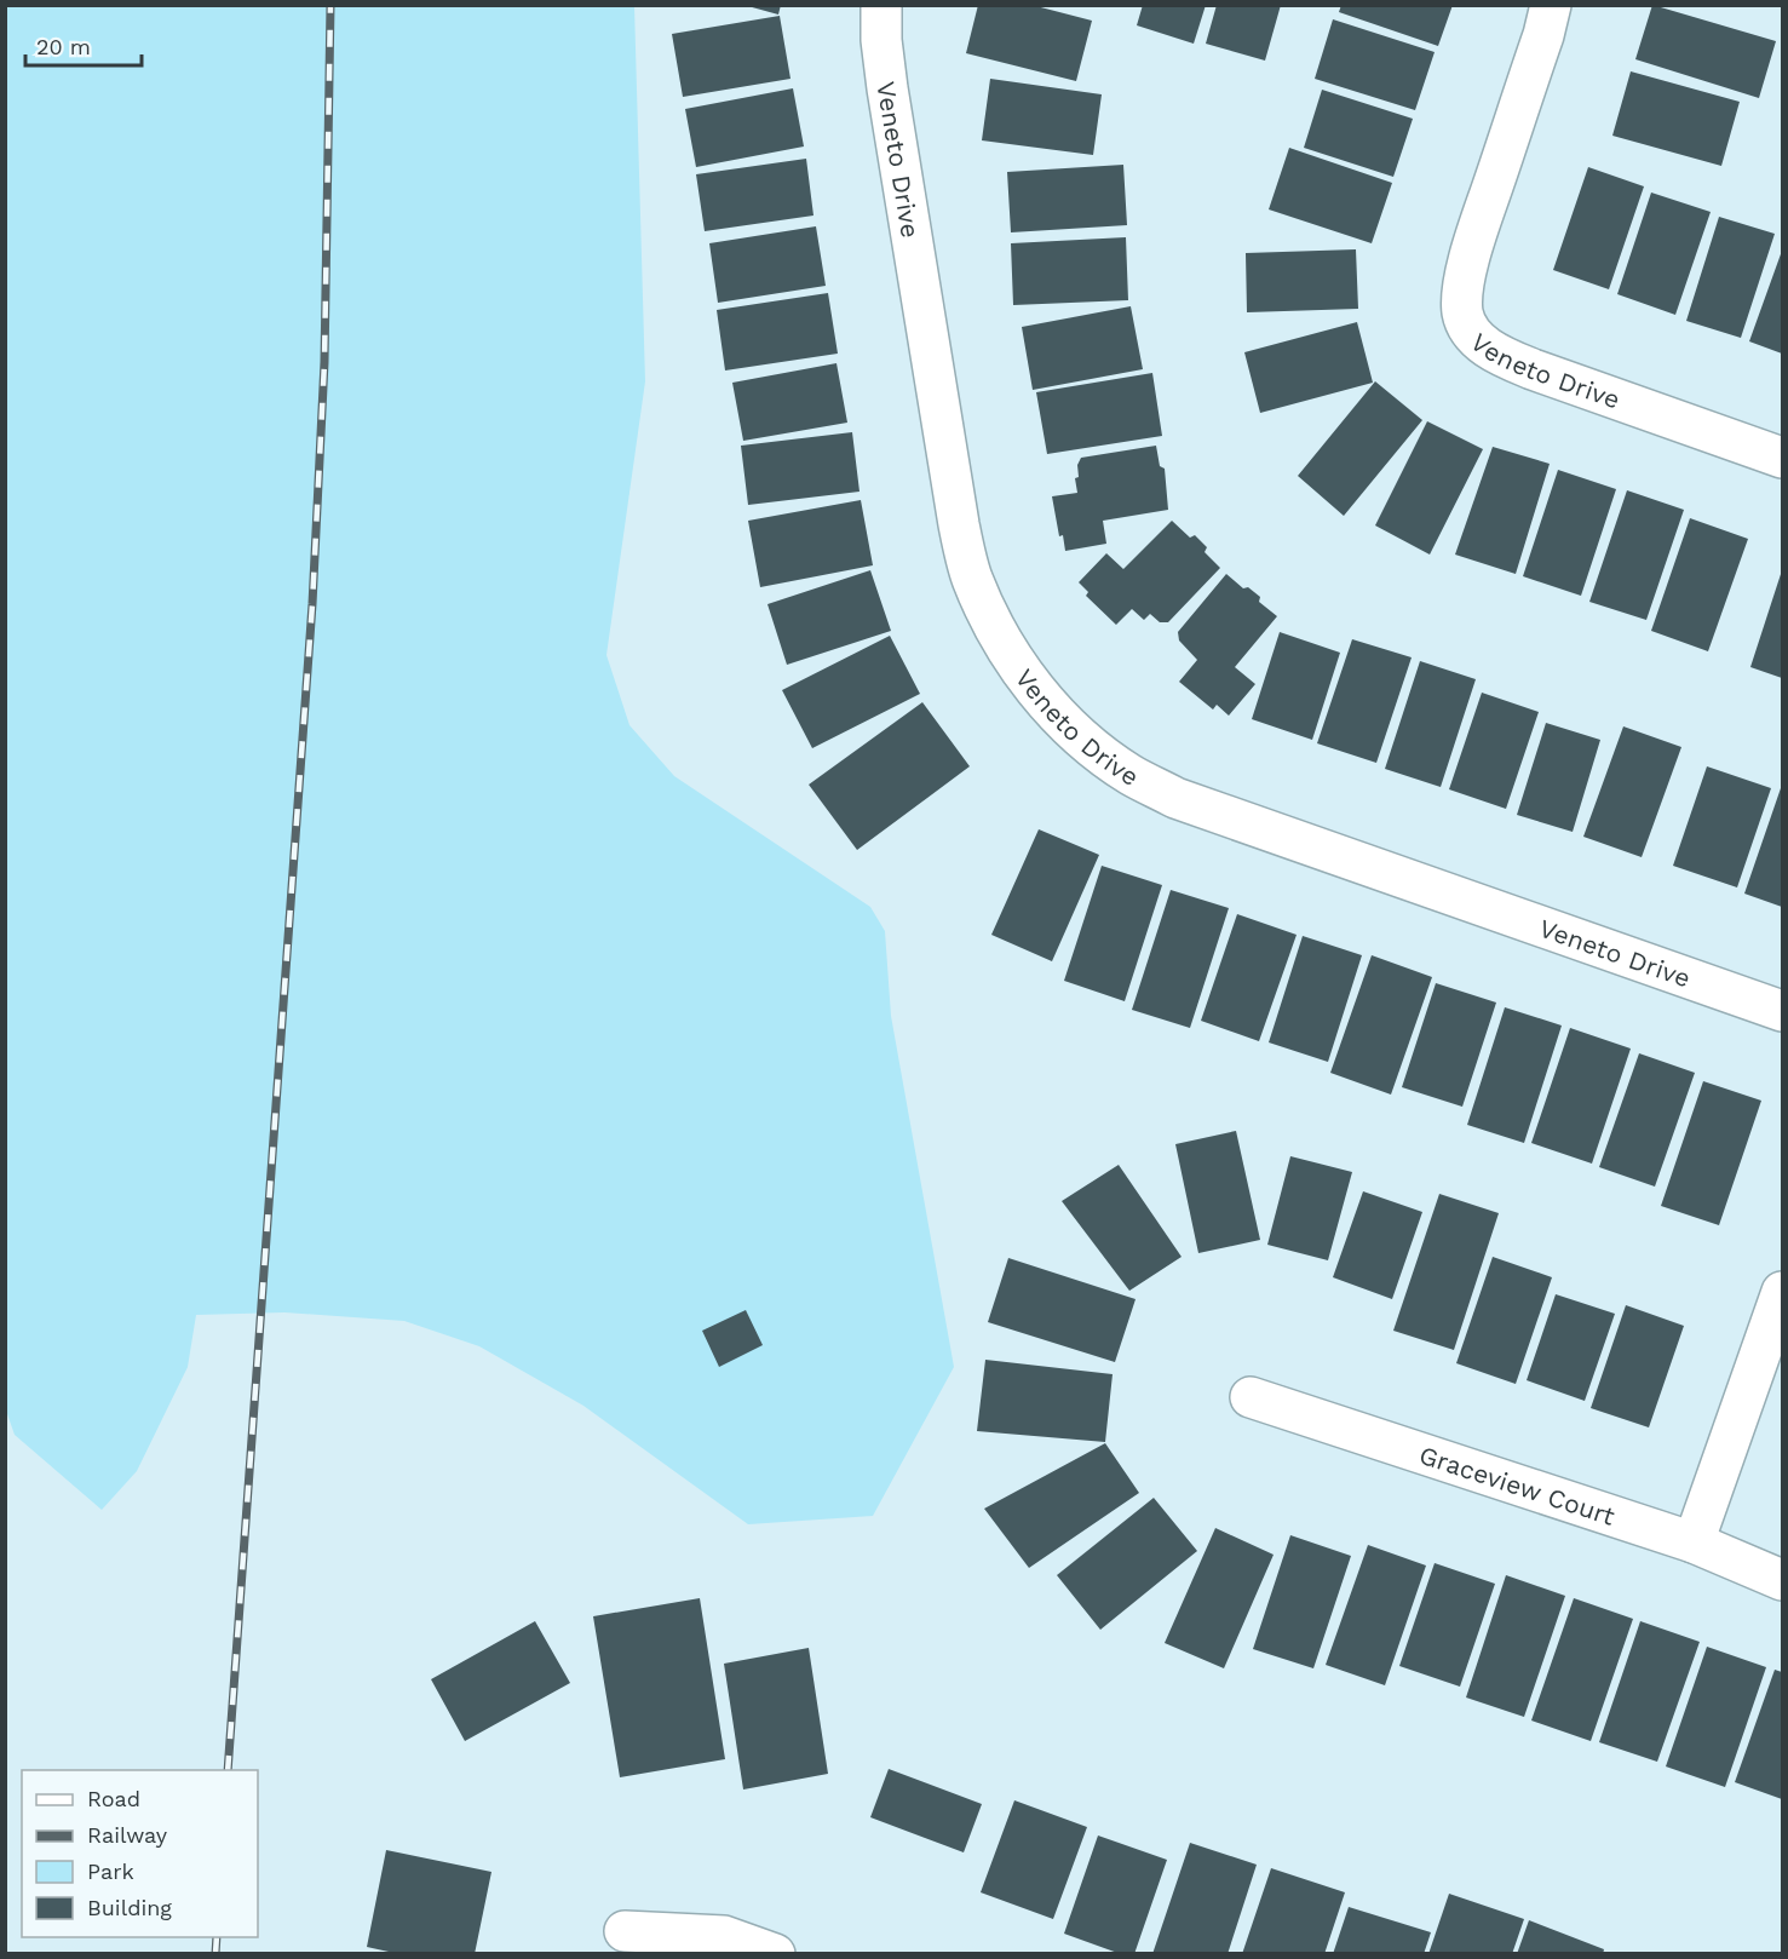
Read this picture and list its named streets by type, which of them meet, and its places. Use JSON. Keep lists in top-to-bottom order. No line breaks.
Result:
{"streets":{"street":["Veneto Drive","Graceview Court"]},"legend":["Road","Railway","Park","Building"],"scale_bar":"20 m"}
